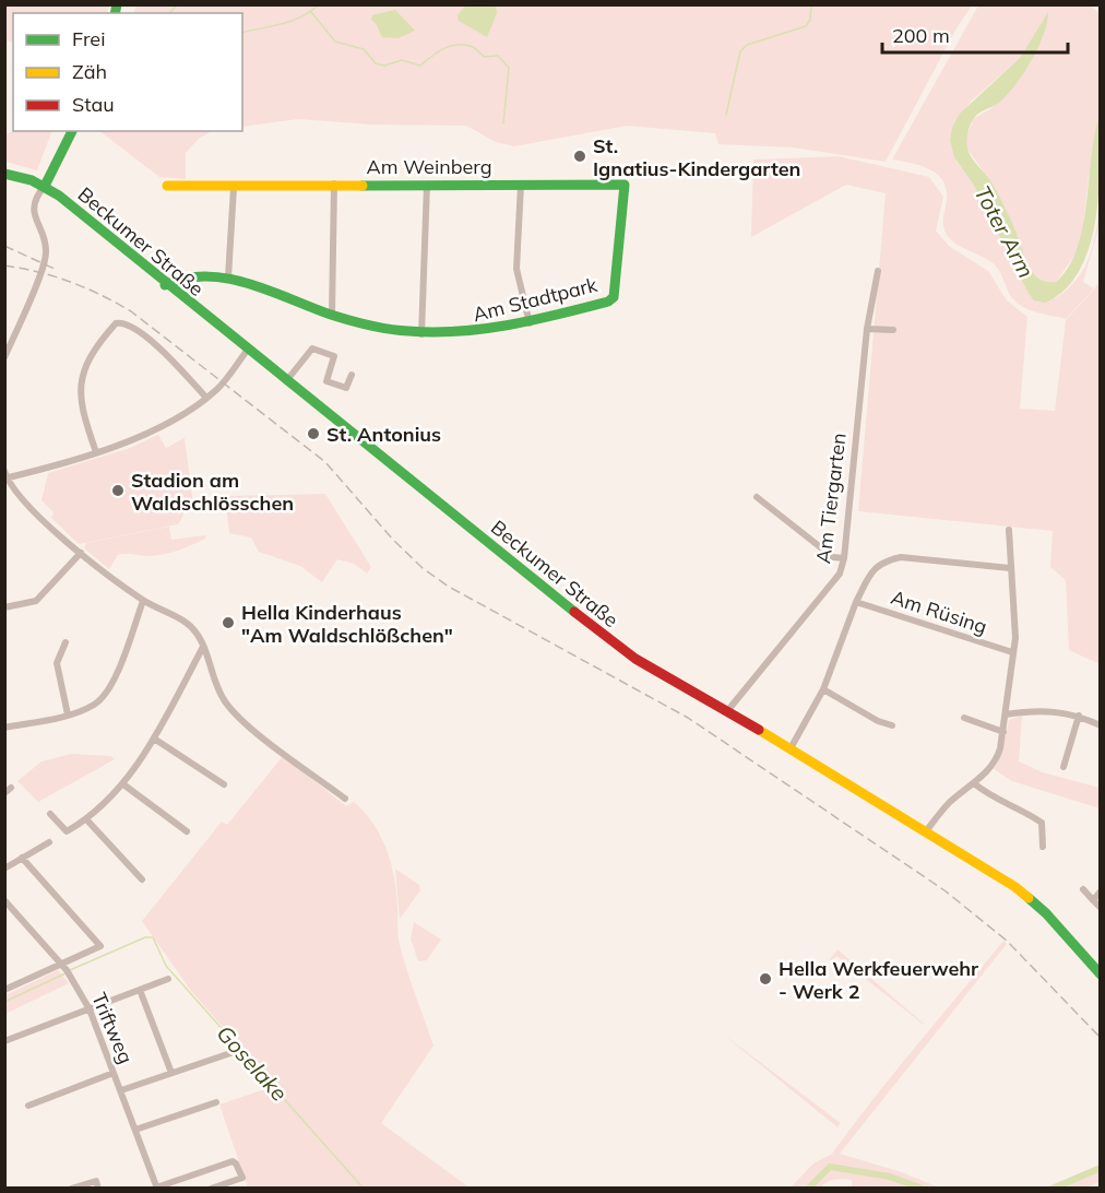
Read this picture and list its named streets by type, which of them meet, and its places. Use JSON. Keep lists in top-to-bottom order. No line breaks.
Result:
{"streets":{"main road":["Am Weinberg","Beckumer Straße","Am Stadtpark"],"street":["Am Tiergarten","Am Rüsing","Triftweg"]},"crossings":[["Am Weinberg","Am Stadtpark"],["Beckumer Straße","Am Stadtpark"],["Beckumer Straße","Am Tiergarten"],["Beckumer Straße","Am Rüsing"]],"water":["Toter Arm","Goselake"],"places":["St. Ignatius-Kindergarten","St. Antonius","Stadion am Waldschlösschen","Hella Kinderhaus \"Am Waldschlößchen\"","Hella Werkfeuerwehr - Werk 2"],"legend":["Frei","Zäh","Stau"],"scale_bar":"200 m"}
